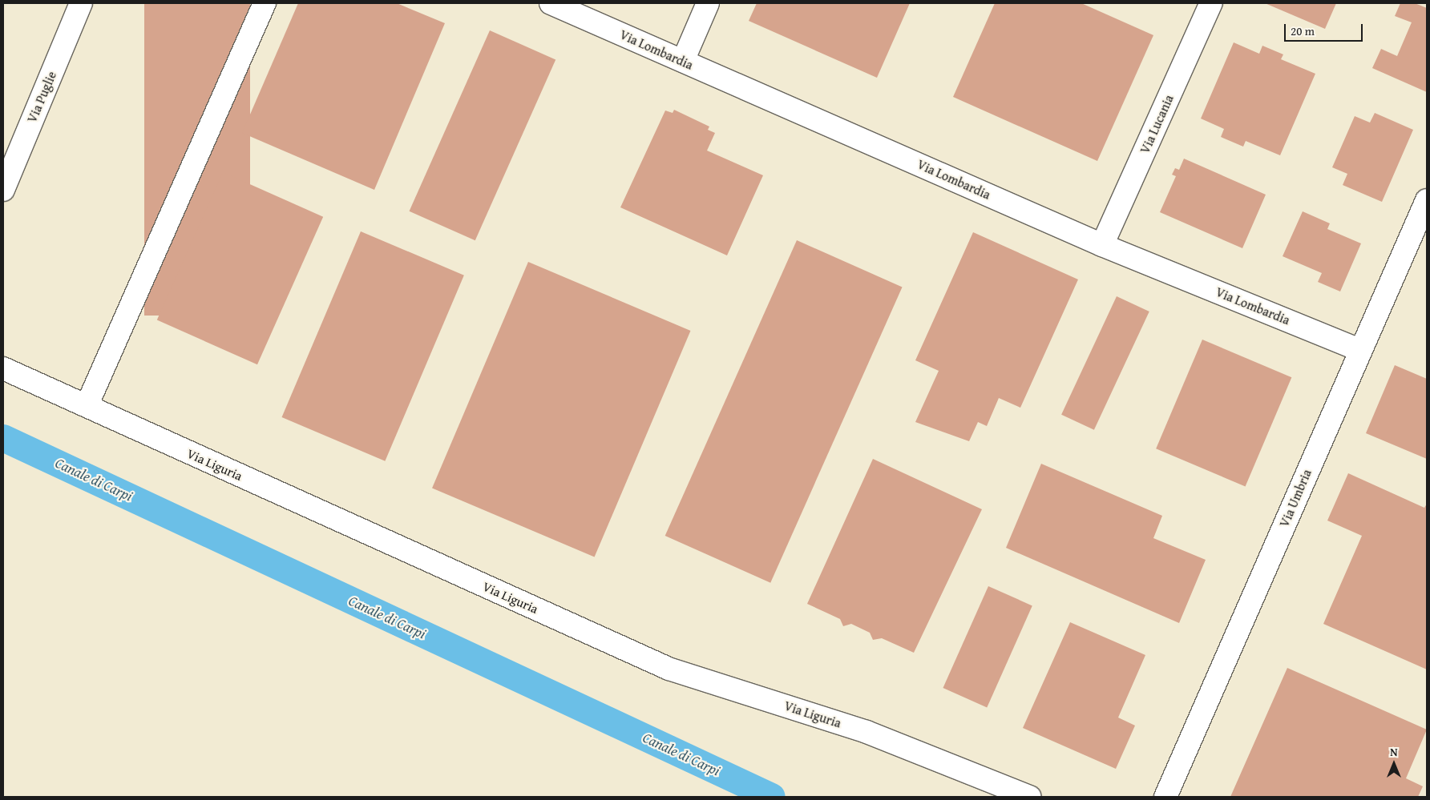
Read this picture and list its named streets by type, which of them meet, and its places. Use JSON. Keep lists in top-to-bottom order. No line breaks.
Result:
{"streets":{"street":["Via Lombardia","Via Puglie","Via Lucania","Via Liguria","Via Umbria"]},"crossings":[["Via Lombardia","Via Lucania"],["Via Lombardia","Via Umbria"]],"water":["Canale di Carpi"],"scale_bar":"20 m","north":"top"}
